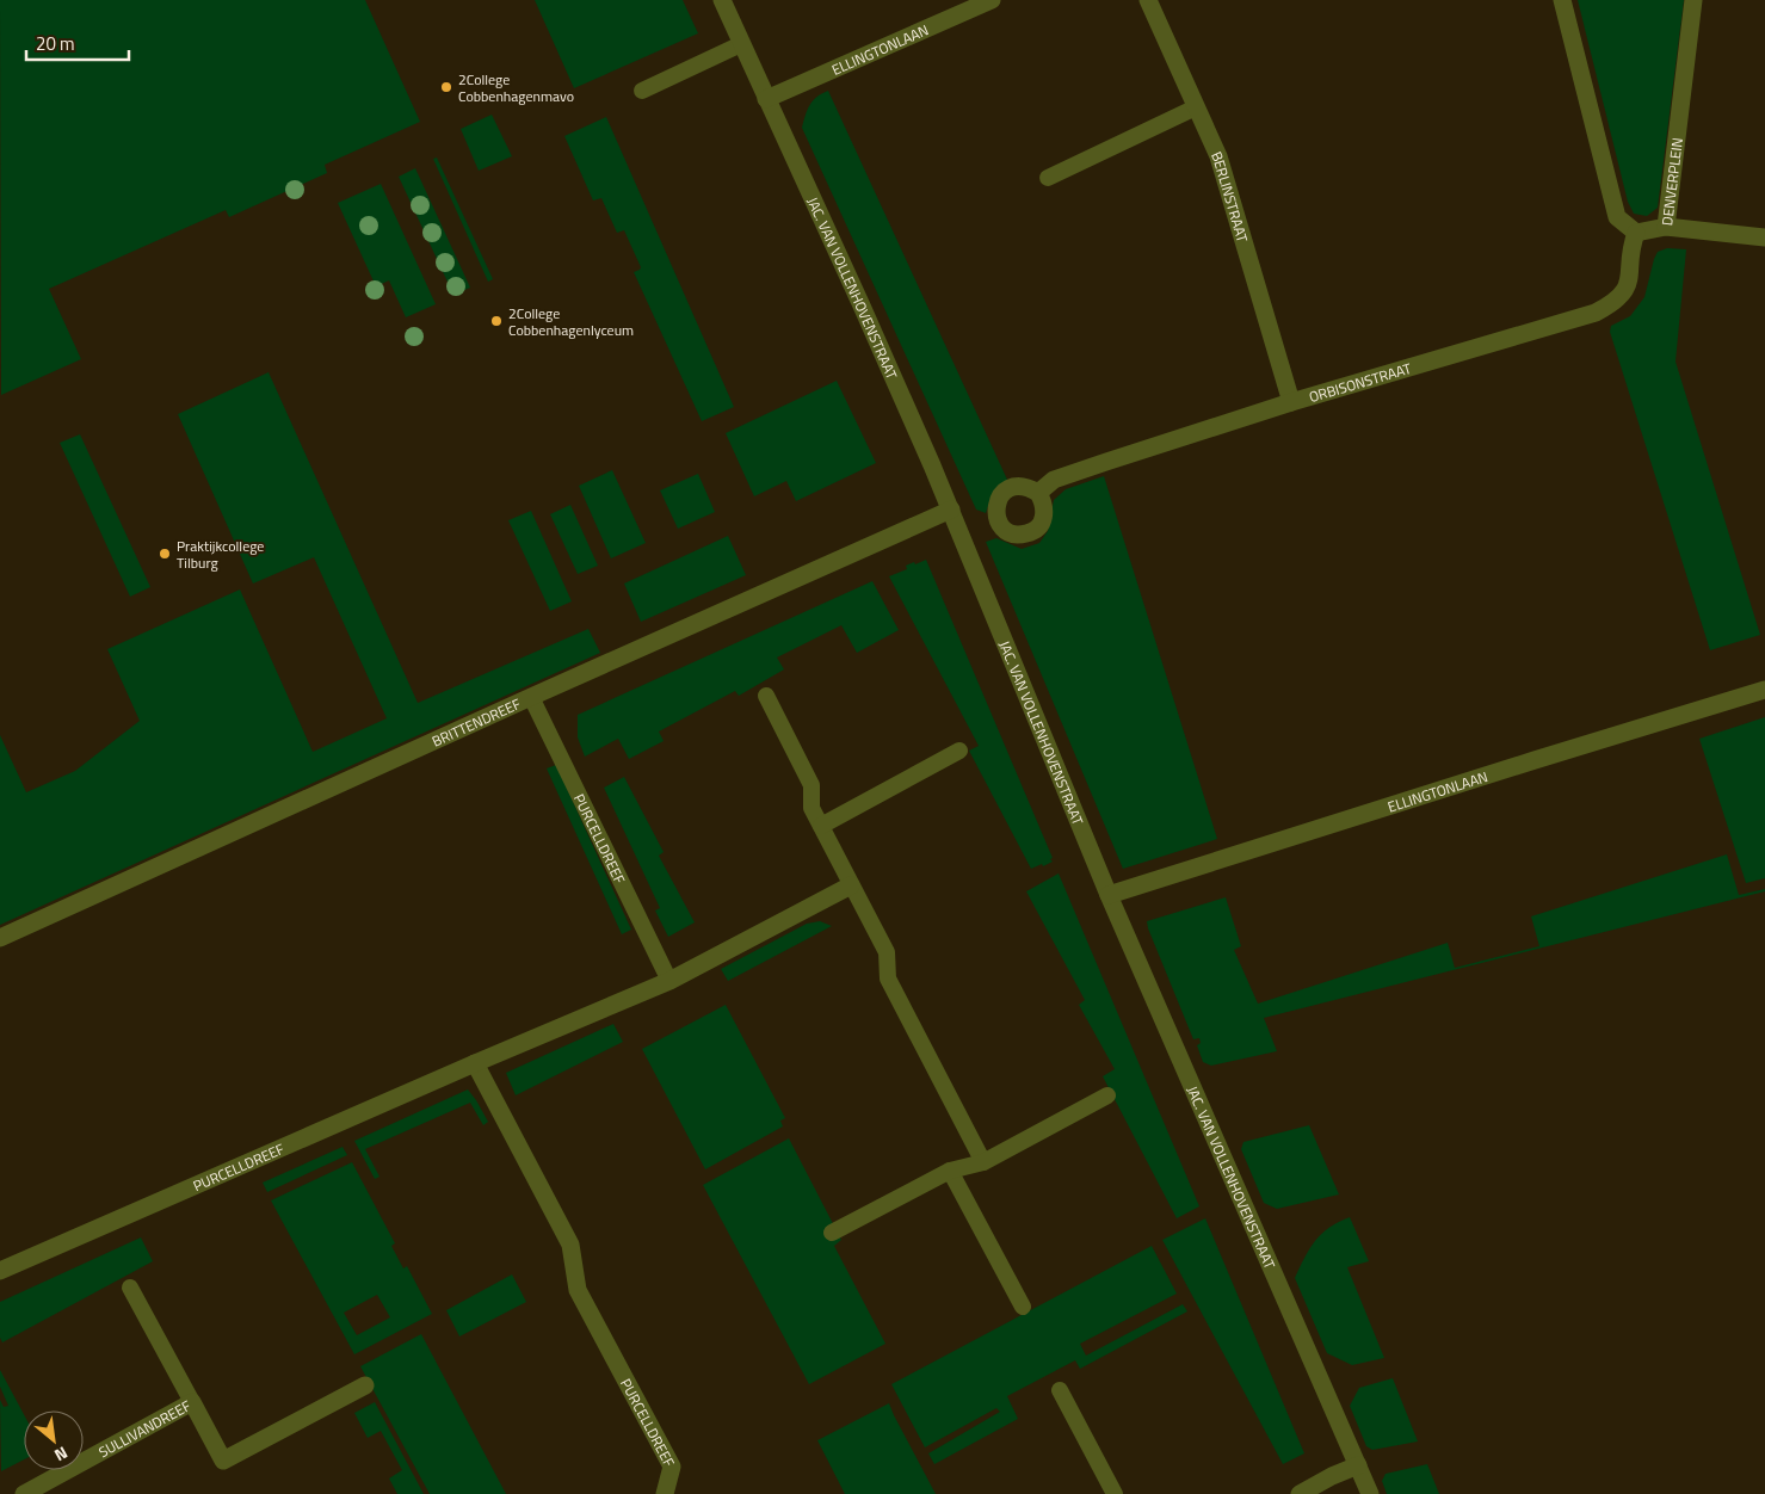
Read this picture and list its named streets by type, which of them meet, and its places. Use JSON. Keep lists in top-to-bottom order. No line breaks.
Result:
{"streets":{"street":["ELLINGTONLAAN","DENVERPLEIN","BERLINSTRAAT","JAC. VAN VOLLENHOVENSTRAAT","ORBISONSTRAAT","BRITTENDREEF","PURCELLDREEF","SULLIVANDREEF"]},"crossings":[["ELLINGTONLAAN","JAC. VAN VOLLENHOVENSTRAAT"],["DENVERPLEIN","ORBISONSTRAAT"],["BERLINSTRAAT","ORBISONSTRAAT"],["JAC. VAN VOLLENHOVENSTRAAT","BRITTENDREEF"],["BRITTENDREEF","PURCELLDREEF"]],"places":["2College Cobbenhagenmavo","2College Cobbenhagenlyceum","Praktijkcollege Tilburg"],"scale_bar":"20 m","north":"bottom right"}
